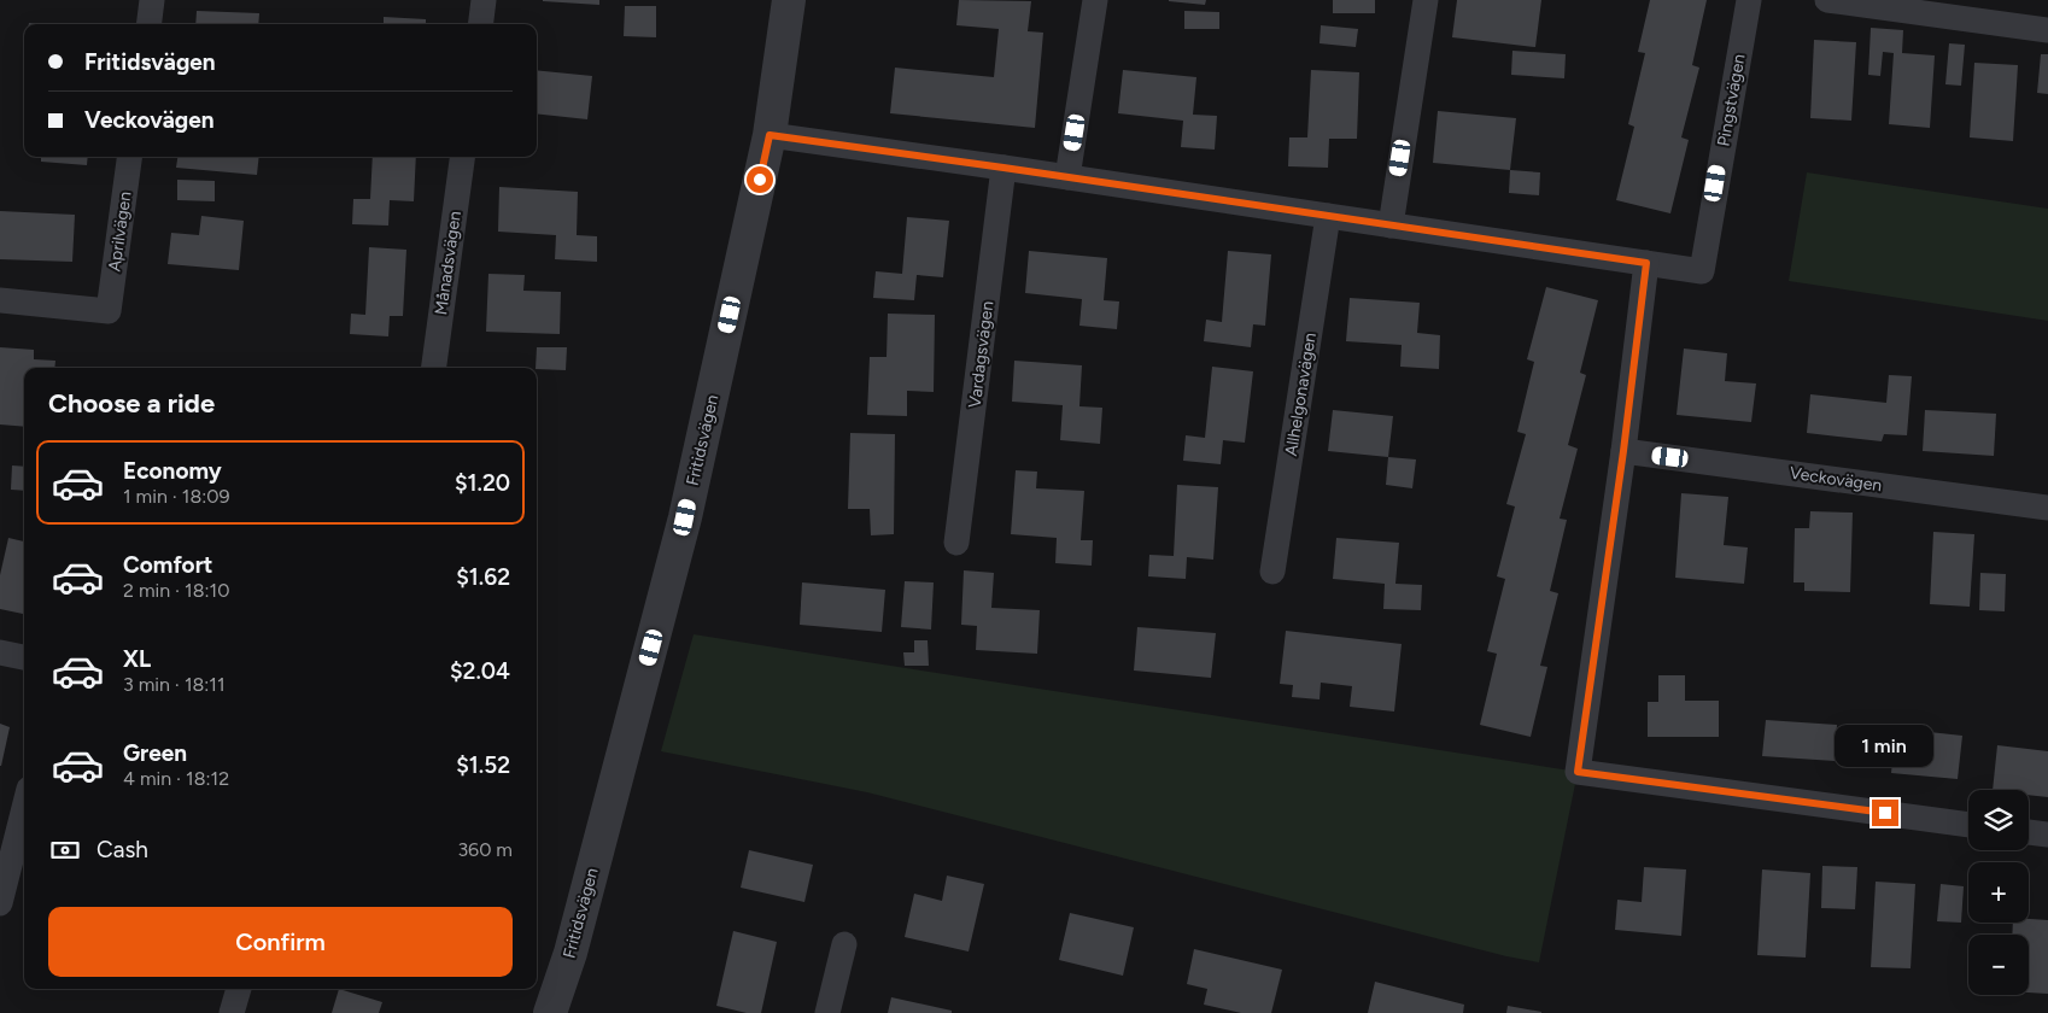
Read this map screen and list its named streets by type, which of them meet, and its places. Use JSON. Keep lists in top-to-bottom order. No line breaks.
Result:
{"streets":{"street":["Pingstvägen","Aprilvägen","Månadsvägen","Vardagsvägen","Allhelgonavägen","Fritidsvägen","Veckovägen"]},"crossings":[["Pingstvägen","Vardagsvägen"],["Pingstvägen","Allhelgonavägen"],["Pingstvägen","Fritidsvägen"]],"page":{"banner":["Fritidsvägen","Veckovägen"],"heading":"Choose a ride","list":[{"name":"Economy","note":"1 min · 18:09","value":"$1.20"},{"name":"Comfort","note":"2 min · 18:10","value":"$1.62"},{"name":"XL","note":"3 min · 18:11","value":"$2.04"},{"name":"Green","note":"4 min · 18:12","value":"$1.52"}],"bubble":"1 min","map_buttons":["+","−"],"pay":["Cash","360 m"],"buttons":"Confirm"}}
